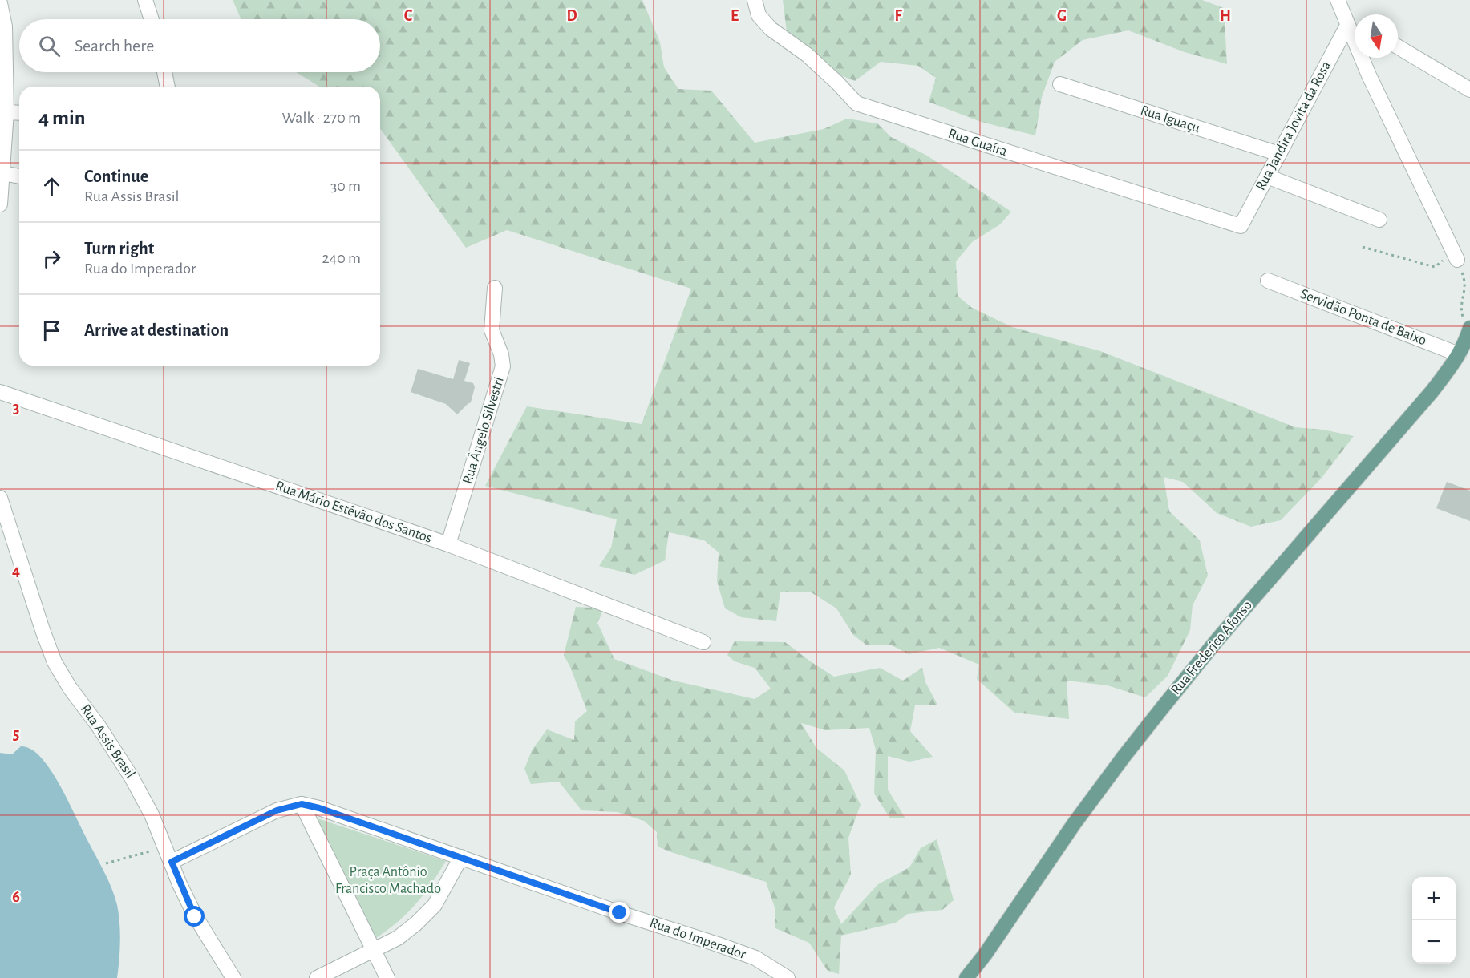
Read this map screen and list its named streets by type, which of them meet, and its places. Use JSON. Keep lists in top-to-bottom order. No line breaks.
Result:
{"streets":{"main road":["Rua Frederico Afonso"],"street":["Rua Iguaçu","Rua Jandira Jovita da Rosa","Rua Guaíra","Servidão Ponta de Baixo","Rua Ângelo Silvestri","Rua Mário Estêvão dos Santos","Rua Assis Brasil","Rua do Imperador"]},"crossings":[["Rua Iguaçu","Rua Jandira Jovita da Rosa"],["Rua Jandira Jovita da Rosa","Rua Guaíra"],["Servidão Ponta de Baixo","Rua Frederico Afonso"],["Rua Ângelo Silvestri","Rua Mário Estêvão dos Santos"],["Rua Assis Brasil","Rua do Imperador"]],"parks":["Praça Antônio Francisco Machado"],"north":"bottom","page":{"search":"Search here","heading":["4 min","Walk · 270 m"],"list":[["Continue","Rua Assis Brasil","30 m"],["Turn right","Rua do Imperador","240 m"],"Arrive at destination"],"map_buttons":["+","−"]},"grid":{"columns":["C","D","E","F","G","H"],"rows":["3","4","5","6"]}}
